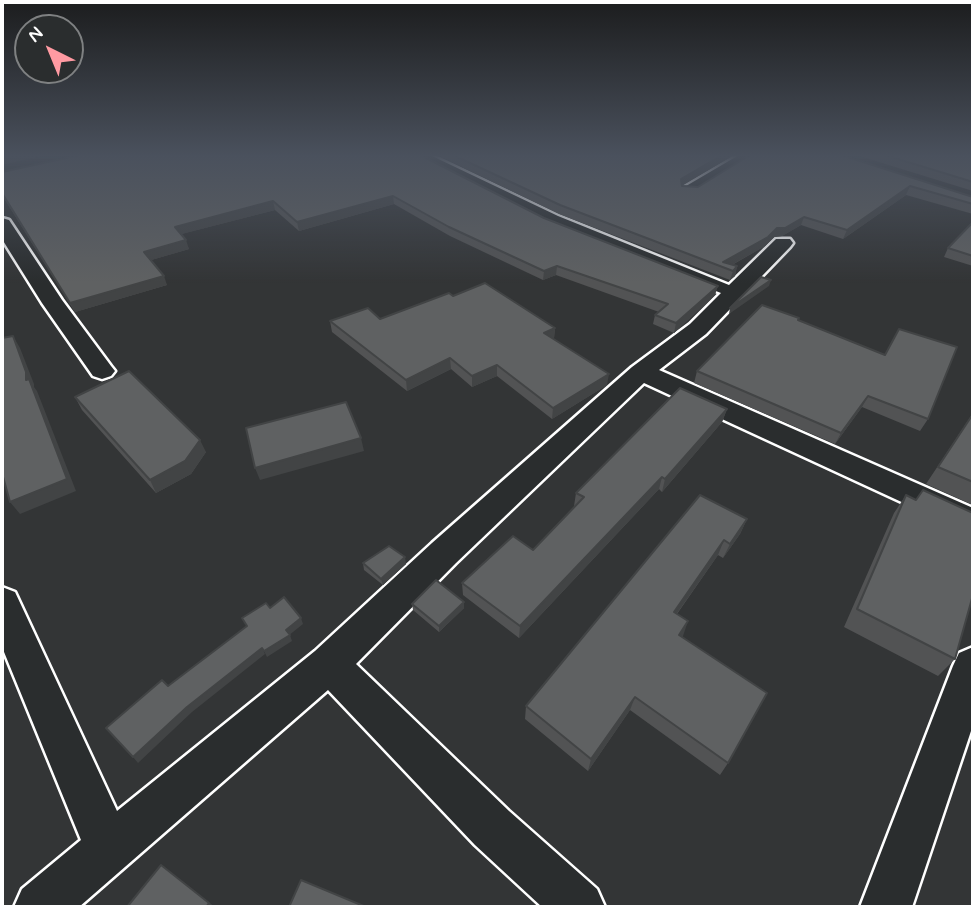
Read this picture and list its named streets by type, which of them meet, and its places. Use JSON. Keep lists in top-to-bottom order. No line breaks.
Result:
{"north":"top left"}
